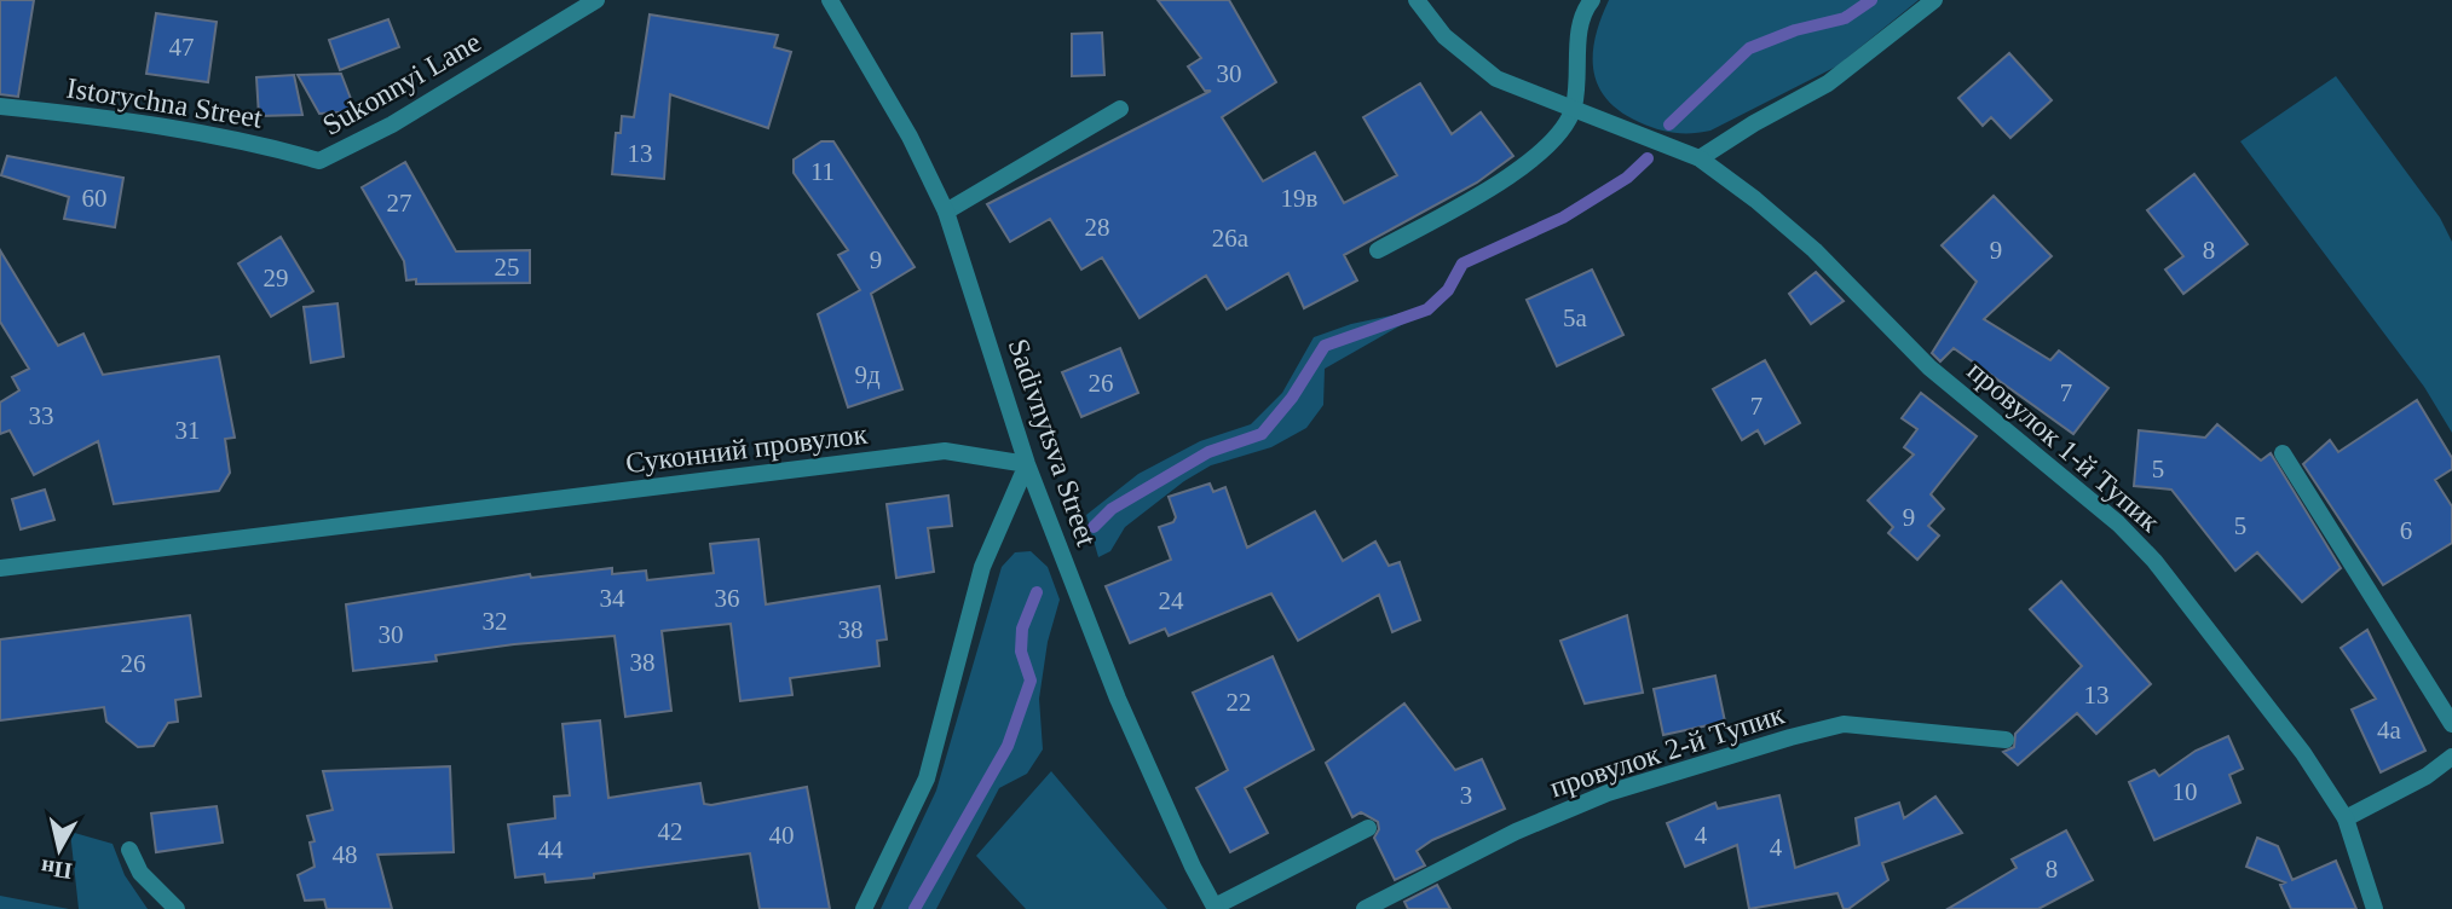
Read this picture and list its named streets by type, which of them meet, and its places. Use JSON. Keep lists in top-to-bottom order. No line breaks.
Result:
{"streets":{"street":["Sukonnyi Lane","Istorychna Street","Sadivnytsva Street","провулок 1-й Тупик","Суконний провулок","провулок 2-й Тупик"]},"crossings":[["Sukonnyi Lane","Istorychna Street"],["Sadivnytsva Street","Суконний провулок"]],"house_numbers":["47","30","13","11","60","19в","27","28","26а","9","8","9","25","29","5а","9д","26","7","7","33","31","5","9","5","6","34","36","24","32","38","30","38","26","13","22","4а","10","3","42","40","4","4","44","48","8"],"north":"bottom"}
